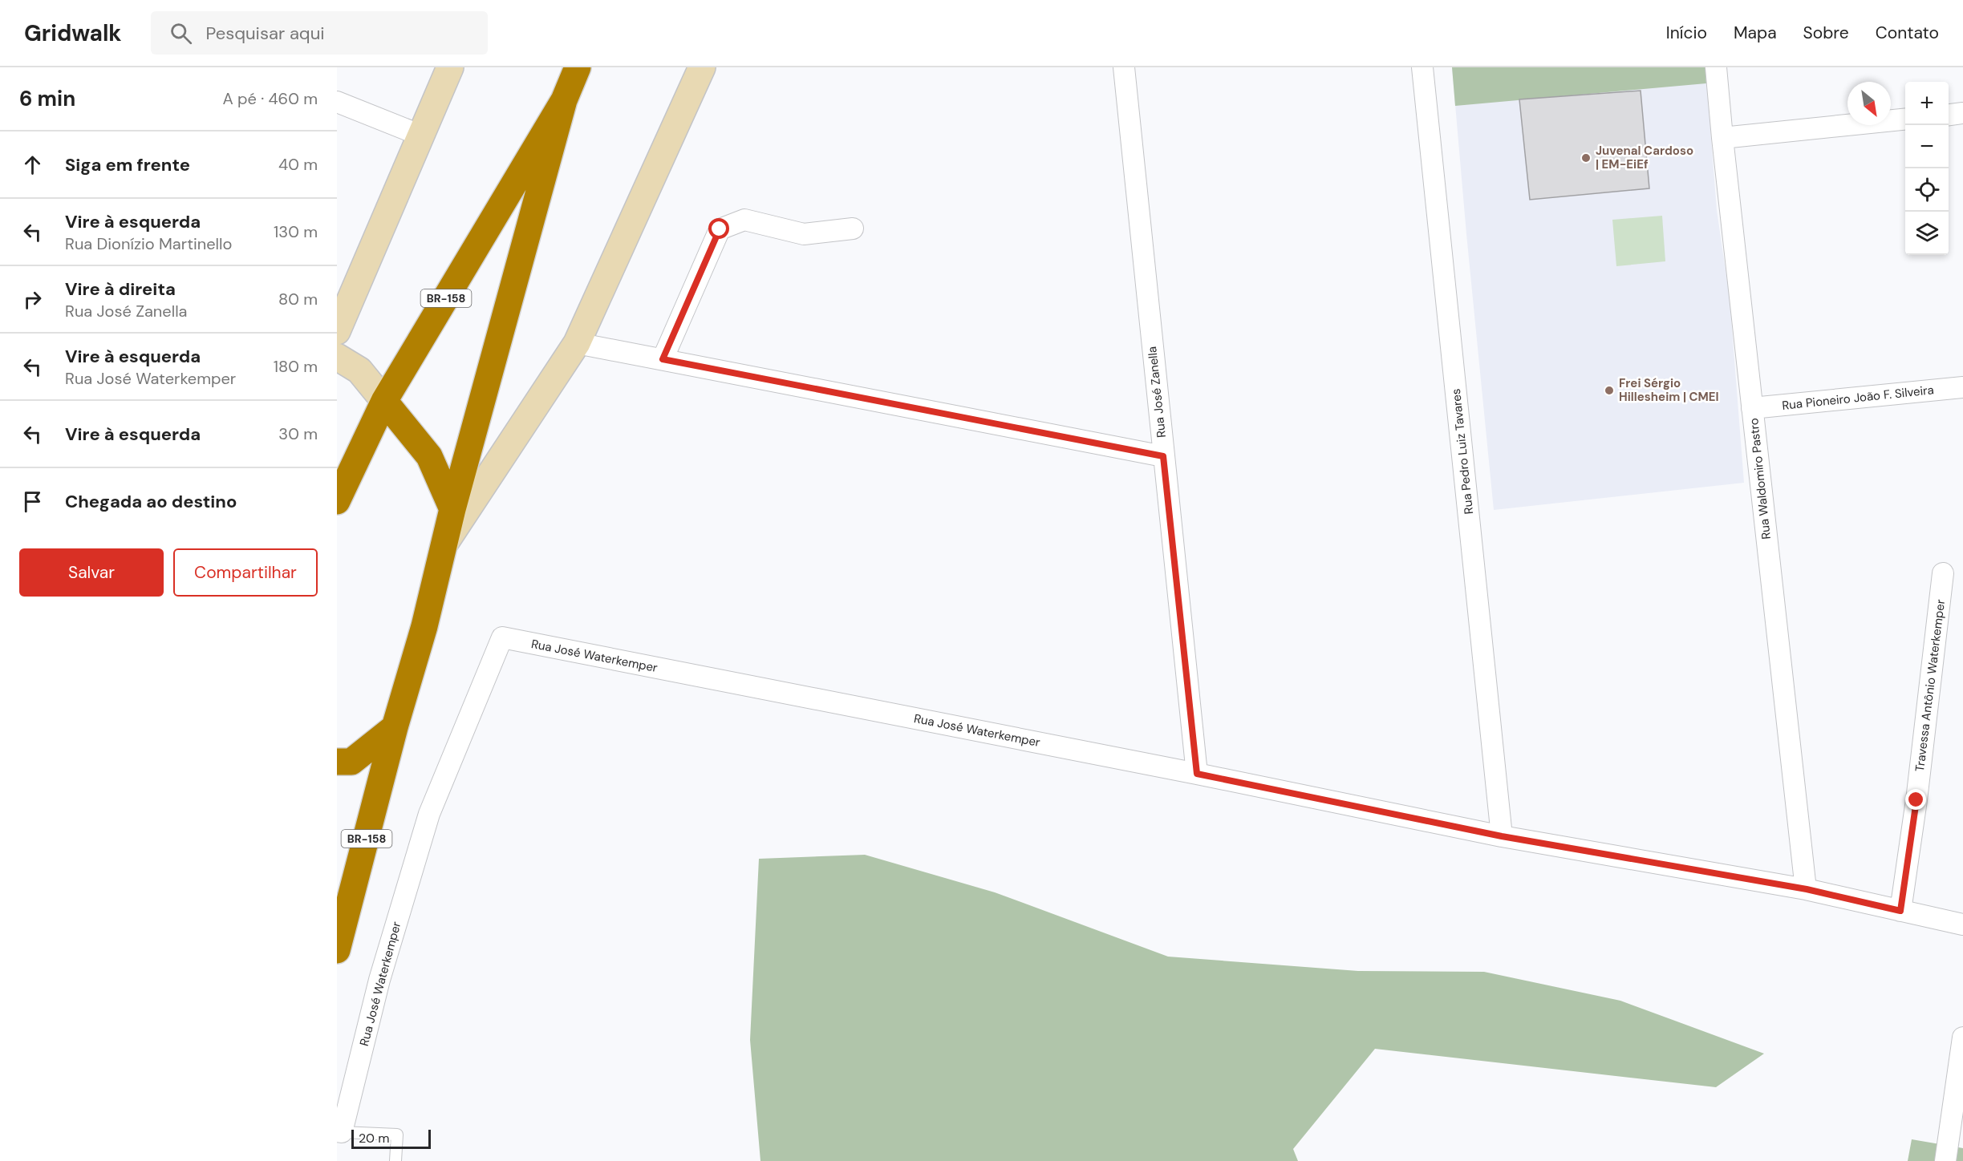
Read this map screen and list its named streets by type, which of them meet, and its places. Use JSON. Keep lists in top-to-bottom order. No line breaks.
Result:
{"streets":{"highway":["BR-158"],"street":["Rua José Zanella","Rua Pioneiro João F. Silveira","Rua Pedro Luiz Tavares","Rua Waldomiro Pastro","Rua José Waterkemper","Travessa Antônio Waterkemper"]},"crossings":[["Rua José Zanella","Rua José Waterkemper"],["Rua Pioneiro João F. Silveira","Rua Waldomiro Pastro"],["Rua Pedro Luiz Tavares","Rua José Waterkemper"],["Rua Waldomiro Pastro","Rua José Waterkemper"],["Rua José Waterkemper","Travessa Antônio Waterkemper"]],"places":["Juvenal Cardoso | EM-EiEf","Frei Sérgio Hillesheim | CMEI"],"scale_bar":"20 m","north":"bottom right","page":{"header":"Gridwalk","search":"Pesquisar aqui","nav":["Início","Mapa","Sobre","Contato"],"heading":["6 min","A pé · 460 m"],"map_buttons":["+","−"],"list":[["Siga em frente","40 m"],["Vire à esquerda","Rua Dionízio Martinello","130 m"],["Vire à direita","Rua José Zanella","80 m"],["Vire à esquerda","Rua José Waterkemper","180 m"],["Vire à esquerda","30 m"],"Chegada ao destino"],"buttons":["Salvar","Compartilhar"],"scale":"20 m"}}
